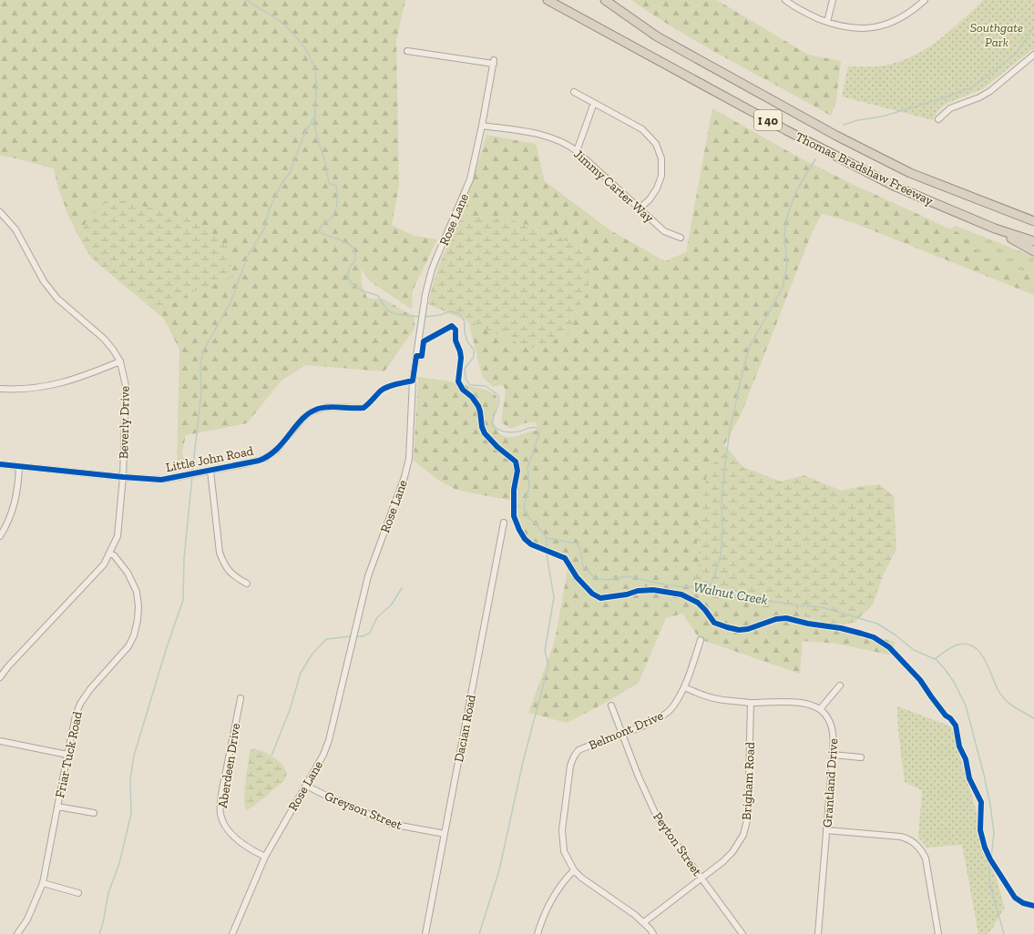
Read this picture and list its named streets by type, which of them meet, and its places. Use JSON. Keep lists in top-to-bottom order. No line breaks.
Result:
{"streets":{"highway":["I 40","Thomas Bradshaw Freeway"],"street":["Jimmy Carter Way","Rose Lane","Beverly Drive","Little John Road","Dacian Road","Belmont Drive","Friar Tuck Road","Aberdeen Drive","Brigham Road","Grantland Drive","Greyson Street","Peyton Street"]},"crossings":[["Jimmy Carter Way","Rose Lane"],["Rose Lane","Aberdeen Drive"],["Rose Lane","Greyson Street"],["Beverly Drive","Little John Road"],["Beverly Drive","Friar Tuck Road"],["Dacian Road","Greyson Street"],["Belmont Drive","Brigham Road"],["Belmont Drive","Peyton Street"],["Brigham Road","Peyton Street"]],"water":["Walnut Creek"],"parks":["Southgate Park"]}
